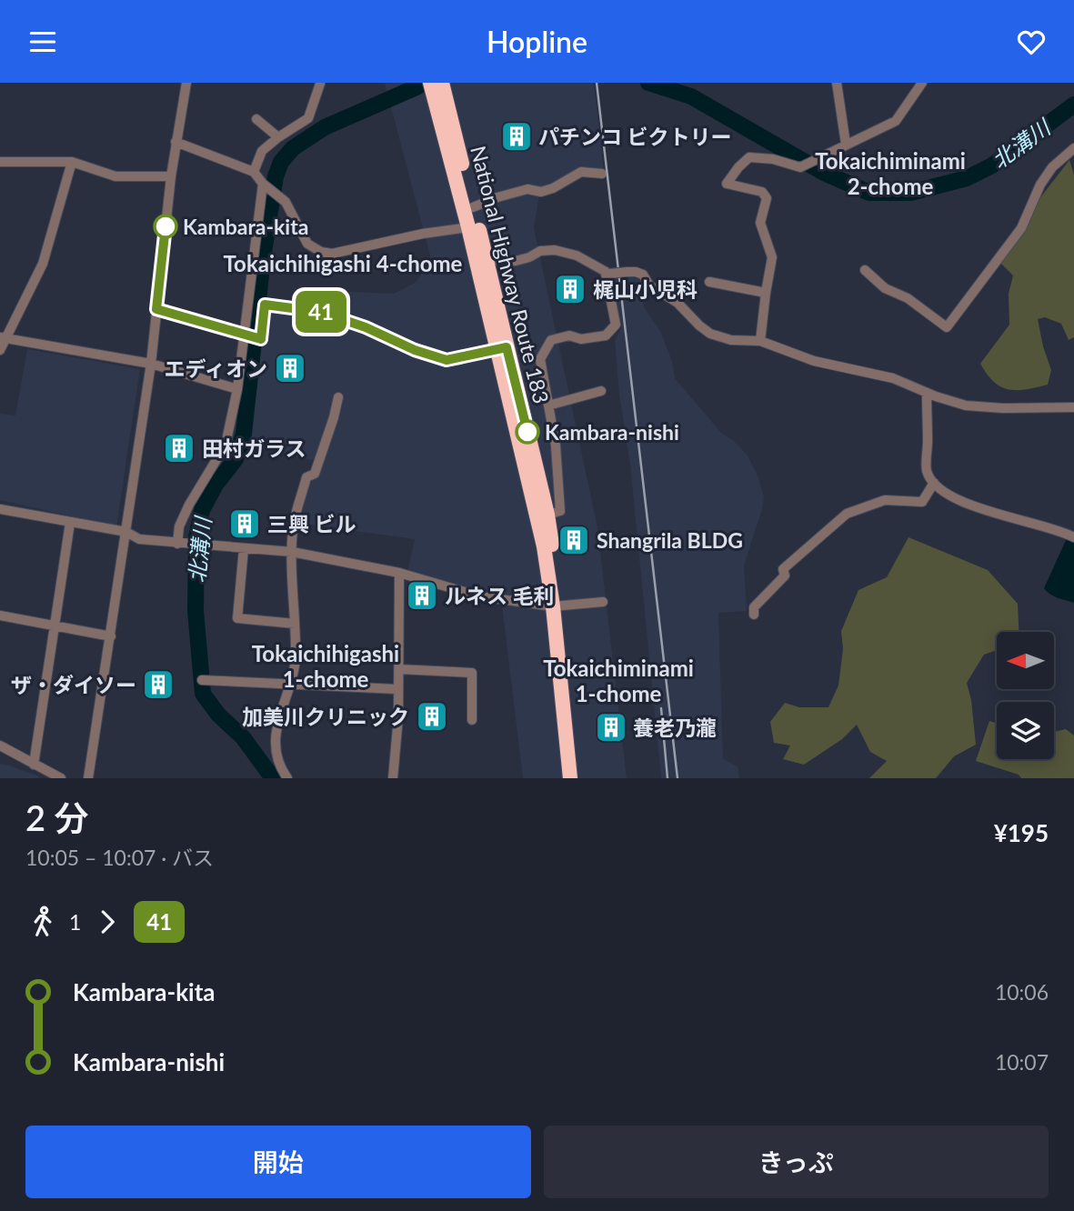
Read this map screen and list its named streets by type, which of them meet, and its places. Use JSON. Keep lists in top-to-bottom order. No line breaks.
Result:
{"streets":{"highway":["National Highway Route 183"]},"districts":["Tokaichiminami 2-chome","Tokaichihigashi 4-chome","Tokaichihigashi 1-chome","Tokaichiminami 1-chome"],"water":["北溝川"],"places":{"building":["パチンコ ビクトリー","梶山小児科","エディオン","田村ガラス","三興 ビル","Shangrila BLDG","ルネス 毛利","ザ・ダイソー","加美川クリニック","養老乃瀧"],"other":["Kambara-kita","Kambara-nishi"]},"lines":["bus line 41"],"north":"left","page":{"header":"Hopline","on_map":"41","heading":["2 分","10:05 – 10:07 · バス","¥195"],"legs":["1","41"],"list":[{"name":"Kambara-kita","value":"10:06"},{"name":"Kambara-nishi","value":"10:07"}],"buttons":["開始","きっぷ"]}}
